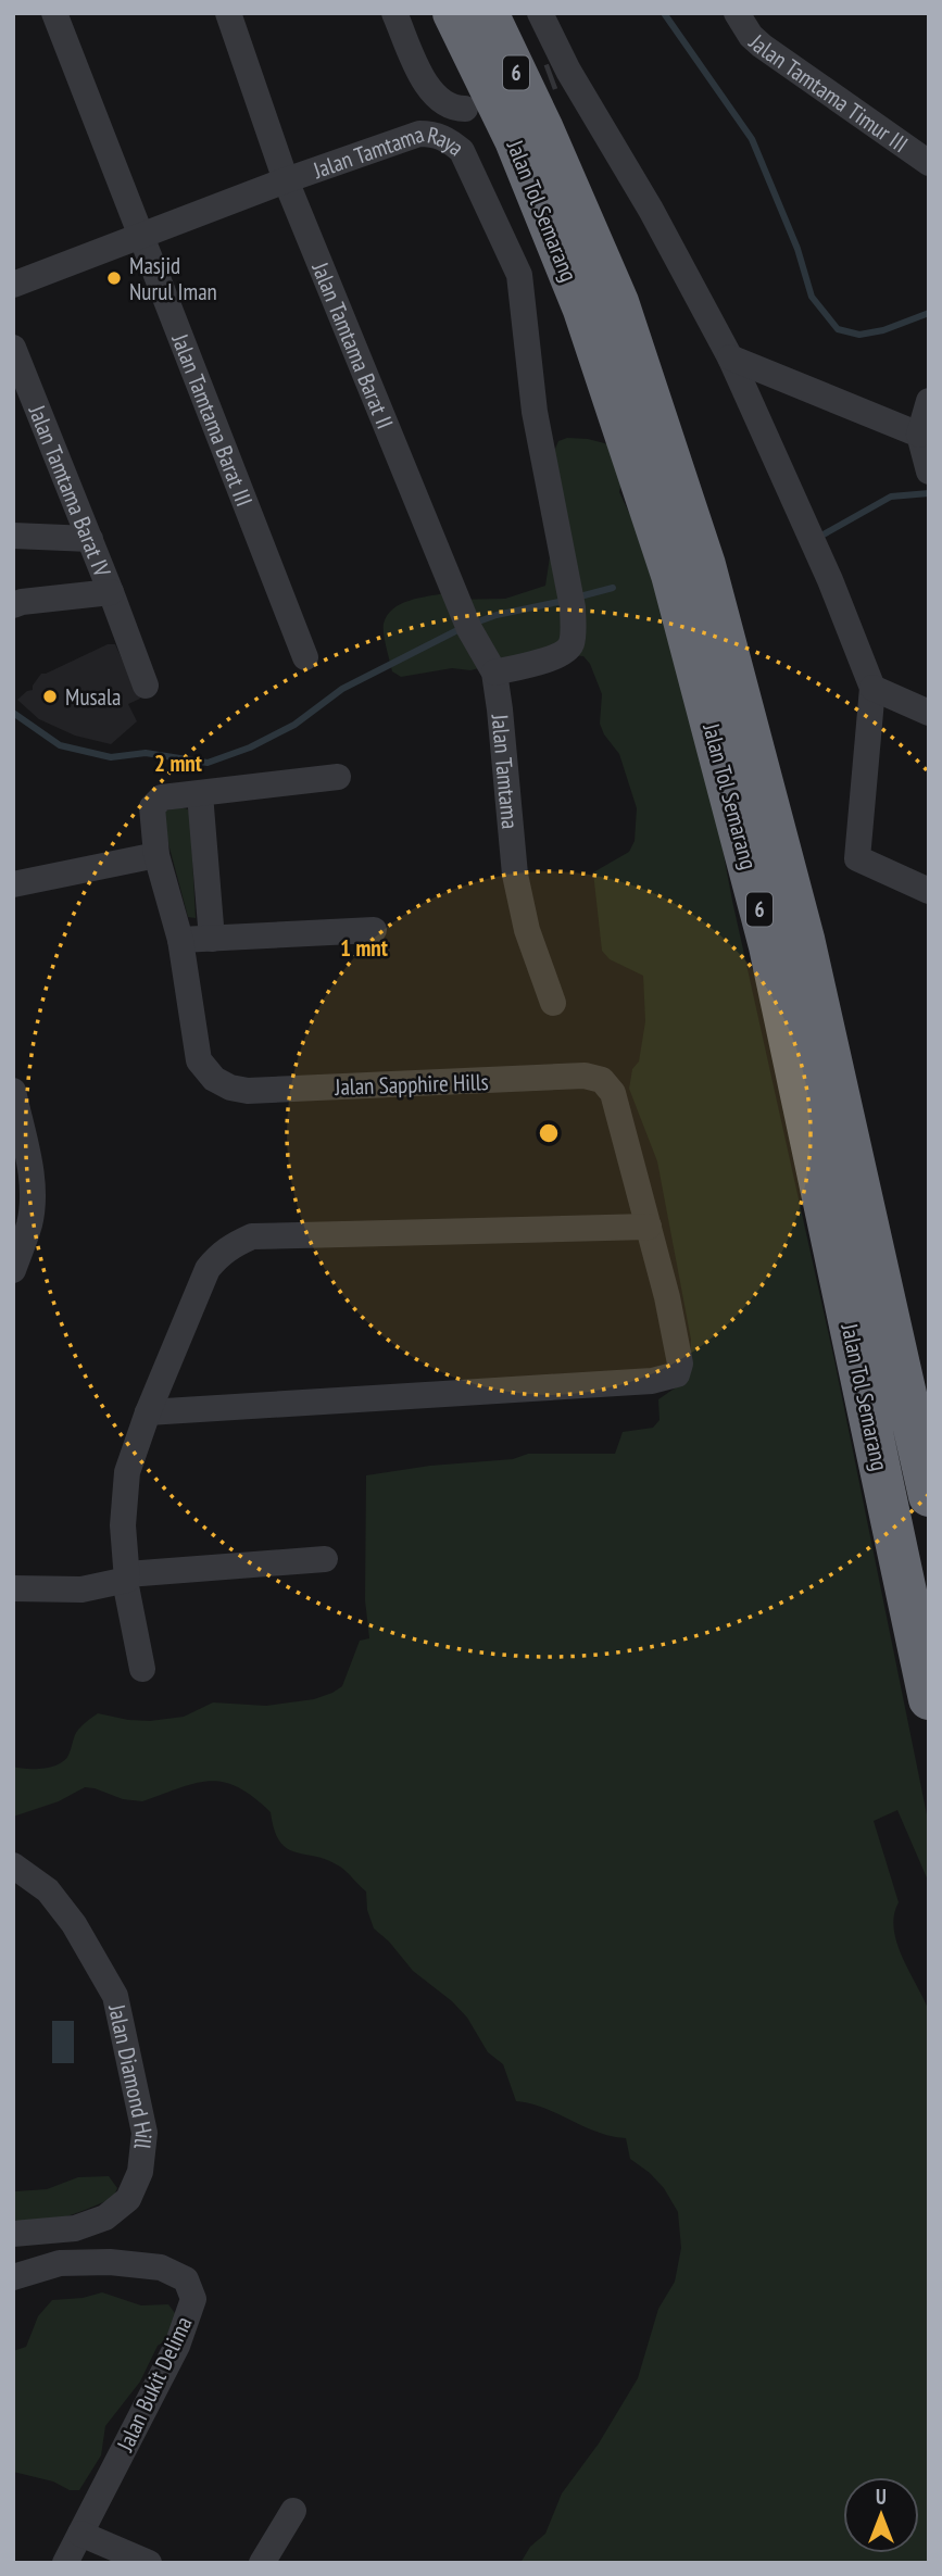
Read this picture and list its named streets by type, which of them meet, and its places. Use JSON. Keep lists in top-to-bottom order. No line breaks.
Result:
{"streets":{"highway":["6","Jalan Tol Semarang"],"street":["Jalan Tamtama Timur III","Jalan Tamtama Raya","Jalan Tamtama Barat II","Jalan Tamtama Barat III","Jalan Tamtama Barat IV","Jalan Tamtama","Jalan Sapphire Hills","Jalan Diamond Hill","Jalan Bukit Delima"]},"crossings":[["Jalan Tamtama Raya","Jalan Tamtama Barat II"],["Jalan Tamtama Raya","Jalan Tamtama Barat III"],["Jalan Tamtama Raya","Jalan Tamtama"],["Jalan Tamtama Barat II","Jalan Tamtama"]],"places":["Masjid Nurul Iman","Musala"],"north":"top","rings":["2 mnt","1 mnt"]}
